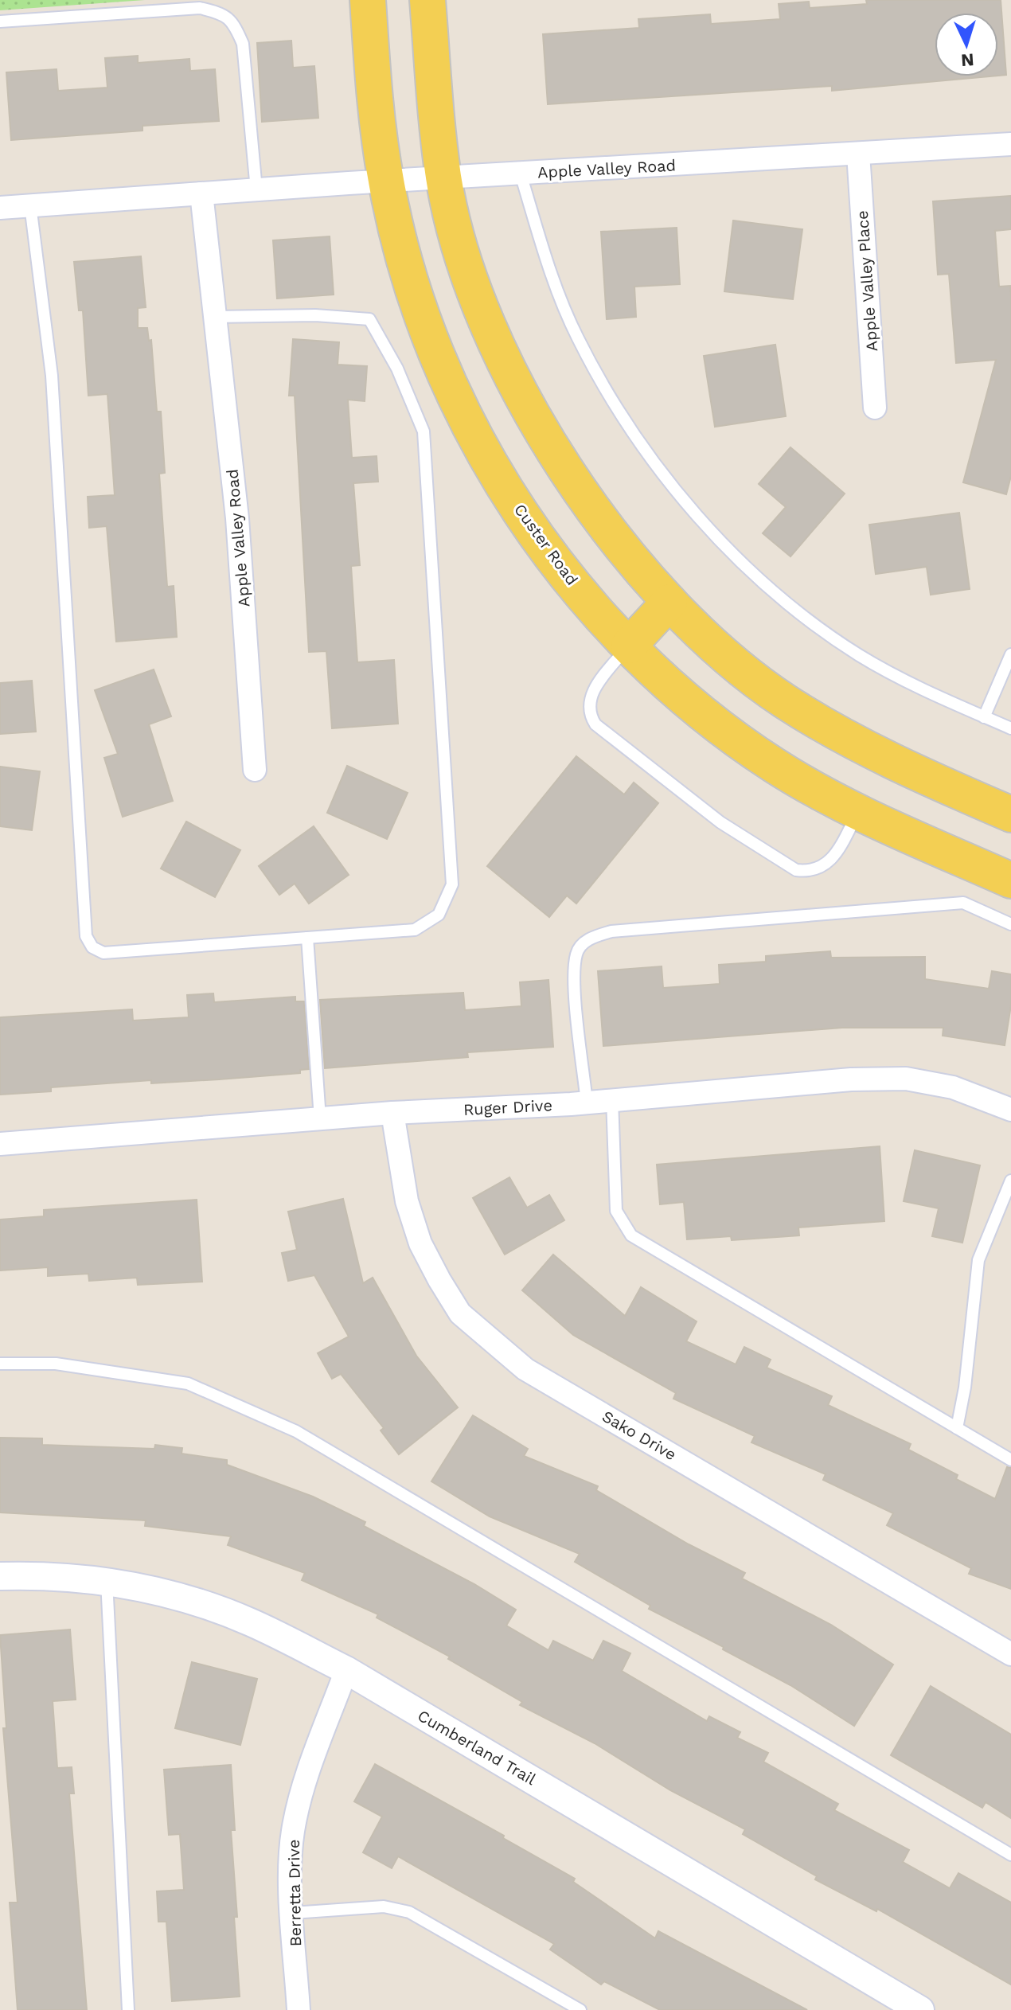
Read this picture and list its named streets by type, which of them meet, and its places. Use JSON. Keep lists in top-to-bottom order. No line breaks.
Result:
{"streets":{"main road":["Custer Road"],"street":["Apple Valley Road","Apple Valley Place","Ruger Drive","Sako Drive","Cumberland Trail","Berretta Drive"]},"crossings":[["Apple Valley Road","Apple Valley Place"],["Apple Valley Road","Custer Road"],["Ruger Drive","Sako Drive"],["Cumberland Trail","Berretta Drive"]],"north":"bottom"}
